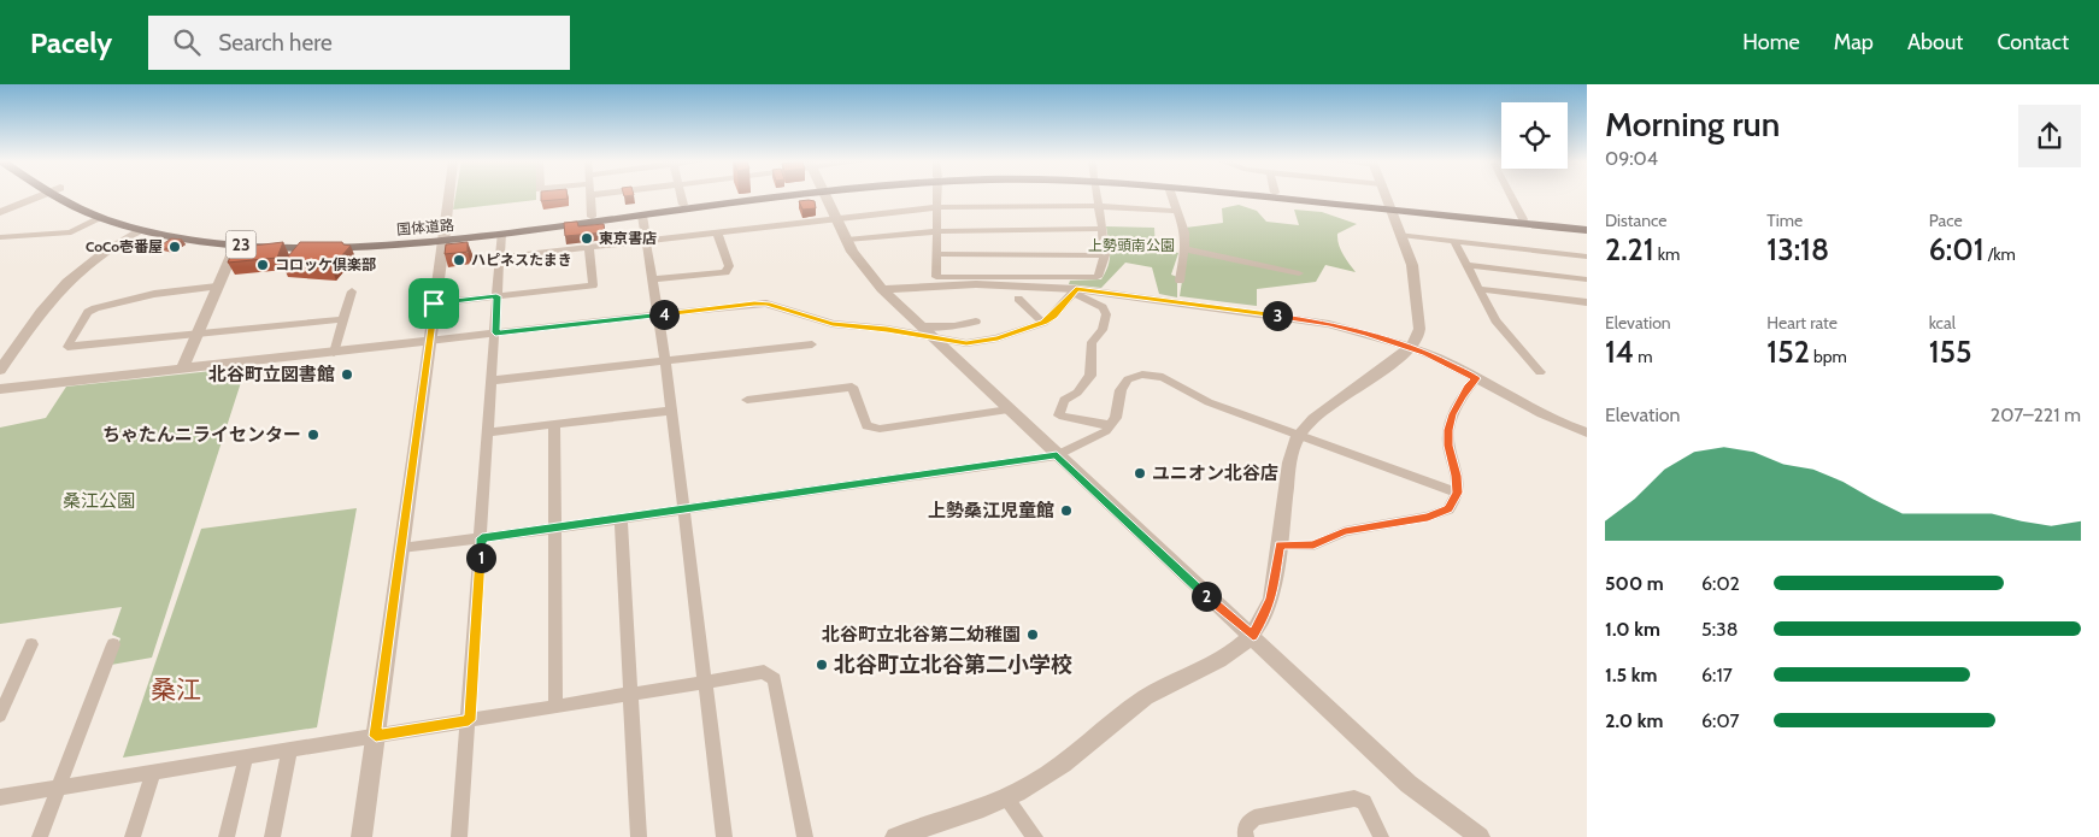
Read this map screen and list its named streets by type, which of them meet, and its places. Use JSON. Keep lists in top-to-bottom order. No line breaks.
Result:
{"streets":{"main road":["国体道路","23"]},"districts":["桑江"],"parks":["上勢頭南公園","桑江公園"],"places":["東京書店","CoCo壱番屋","ハピネスたまき","コロッケ倶楽部","北谷町立図書館","ちゃたんニライセンター","ユニオン北谷店","上勢桑江児童館","北谷町立北谷第二幼稚園","北谷町立北谷第二小学校"],"page":{"header":"Pacely","search":"Search here","nav":["Home","Map","About","Contact"],"heading":["Morning run","09:04"],"stats":[["Distance","2.21 km"],["Time","13:18"],["Pace","6:01 /km"],["Elevation","14 m"],["Heart rate","152 bpm"],["kcal","155"]],"pins":["4","3","1","2"],"chart":["Elevation","207–221 m"],"list":[{"name":"500 m","note":"6:02"},{"name":"1.0 km","note":"5:38"},{"name":"1.5 km","note":"6:17"},{"name":"2.0 km","note":"6:07"}]}}
